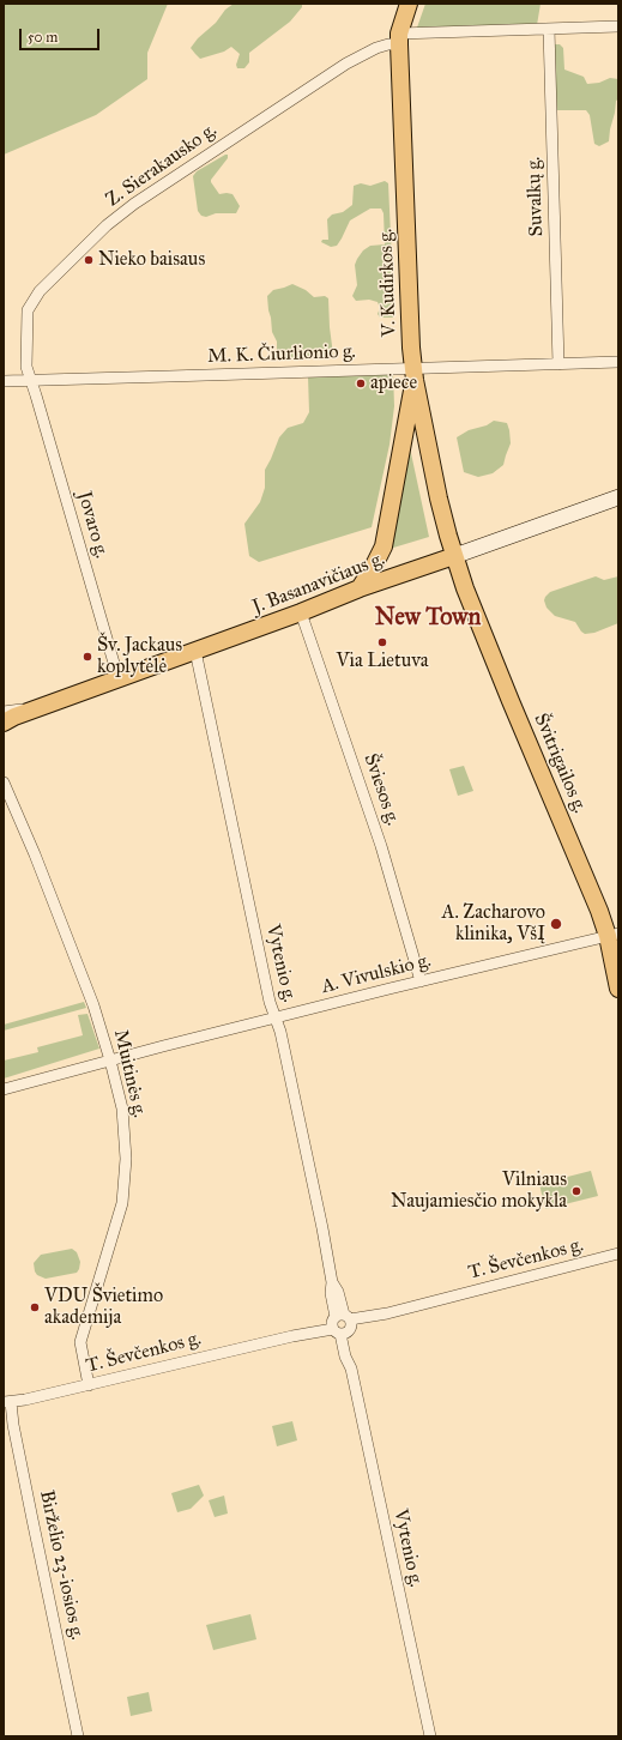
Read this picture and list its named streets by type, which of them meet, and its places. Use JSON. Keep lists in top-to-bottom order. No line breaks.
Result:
{"streets":{"main road":["V. Kudirkos g.","J. Basanavičiaus g.","Švitrigailos g."],"street":["Z. Sierakausko g.","Suvalkų g.","M. K. Čiurlionio g.","Jovaro g.","Šviesos g.","Vytenio g.","A. Vivulskio g.","Muitinės g.","T. Ševčenkos g.","Birželio 23-iosios g."]},"crossings":[["Z. Sierakausko g.","Suvalkų g."],["Z. Sierakausko g.","V. Kudirkos g."],["Z. Sierakausko g.","M. K. Čiurlionio g."],["Z. Sierakausko g.","Jovaro g."],["Suvalkų g.","M. K. Čiurlionio g."],["V. Kudirkos g.","M. K. Čiurlionio g."],["V. Kudirkos g.","J. Basanavičiaus g."],["V. Kudirkos g.","Švitrigailos g."],["M. K. Čiurlionio g.","Jovaro g."],["Jovaro g.","J. Basanavičiaus g."],["J. Basanavičiaus g.","Švitrigailos g."],["J. Basanavičiaus g.","Šviesos g."],["J. Basanavičiaus g.","Vytenio g."],["Švitrigailos g.","A. Vivulskio g."],["Šviesos g.","A. Vivulskio g."],["Vytenio g.","A. Vivulskio g."],["Vytenio g.","T. Ševčenkos g."],["A. Vivulskio g.","Muitinės g."],["Muitinės g.","T. Ševčenkos g."],["T. Ševčenkos g.","Birželio 23-iosios g."]],"districts":["New Town"],"places":["Nieko baisaus","apiece","Via Lietuva","Šv. Jackaus koplytėlė","A. Zacharovo klinika, VšĮ","Vilniaus Naujamiesčio mokykla","VDU Švietimo akademija"],"scale_bar":"50 m"}
